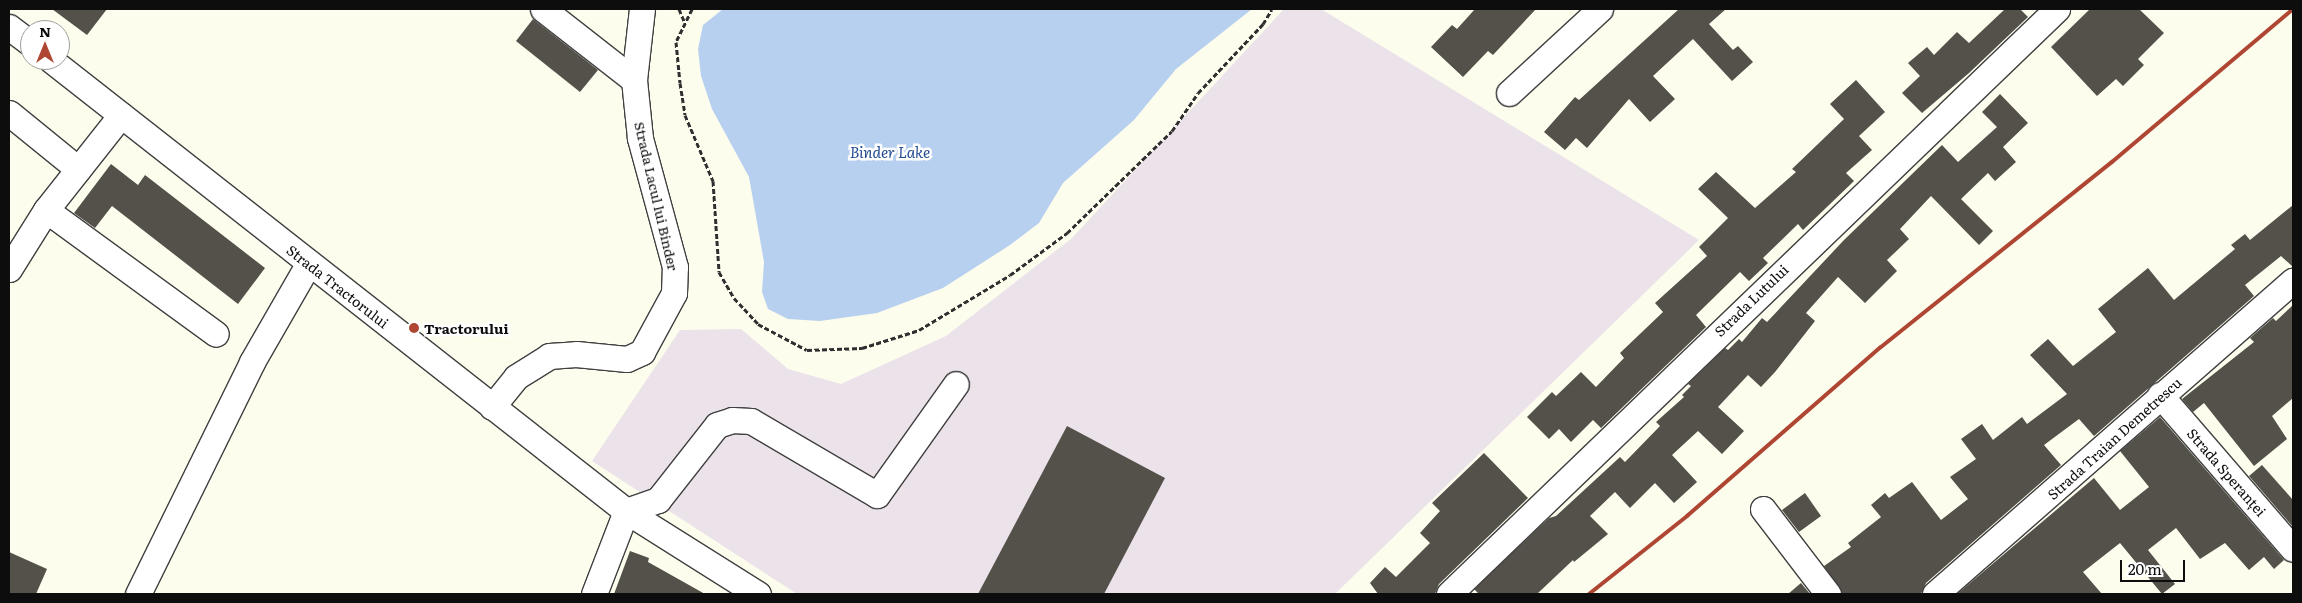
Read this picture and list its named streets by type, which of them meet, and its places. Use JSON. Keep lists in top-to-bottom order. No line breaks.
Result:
{"streets":{"street":["Strada Lacul lui Binder","Strada Tractorului","Strada Lutului","Strada Traian Demetrescu","Strada Speranței"]},"crossings":[["Strada Lacul lui Binder","Strada Tractorului"],["Strada Traian Demetrescu","Strada Speranței"]],"water":["Binder Lake"],"places":["Tractorului"],"scale_bar":"20 m","north":"top"}
